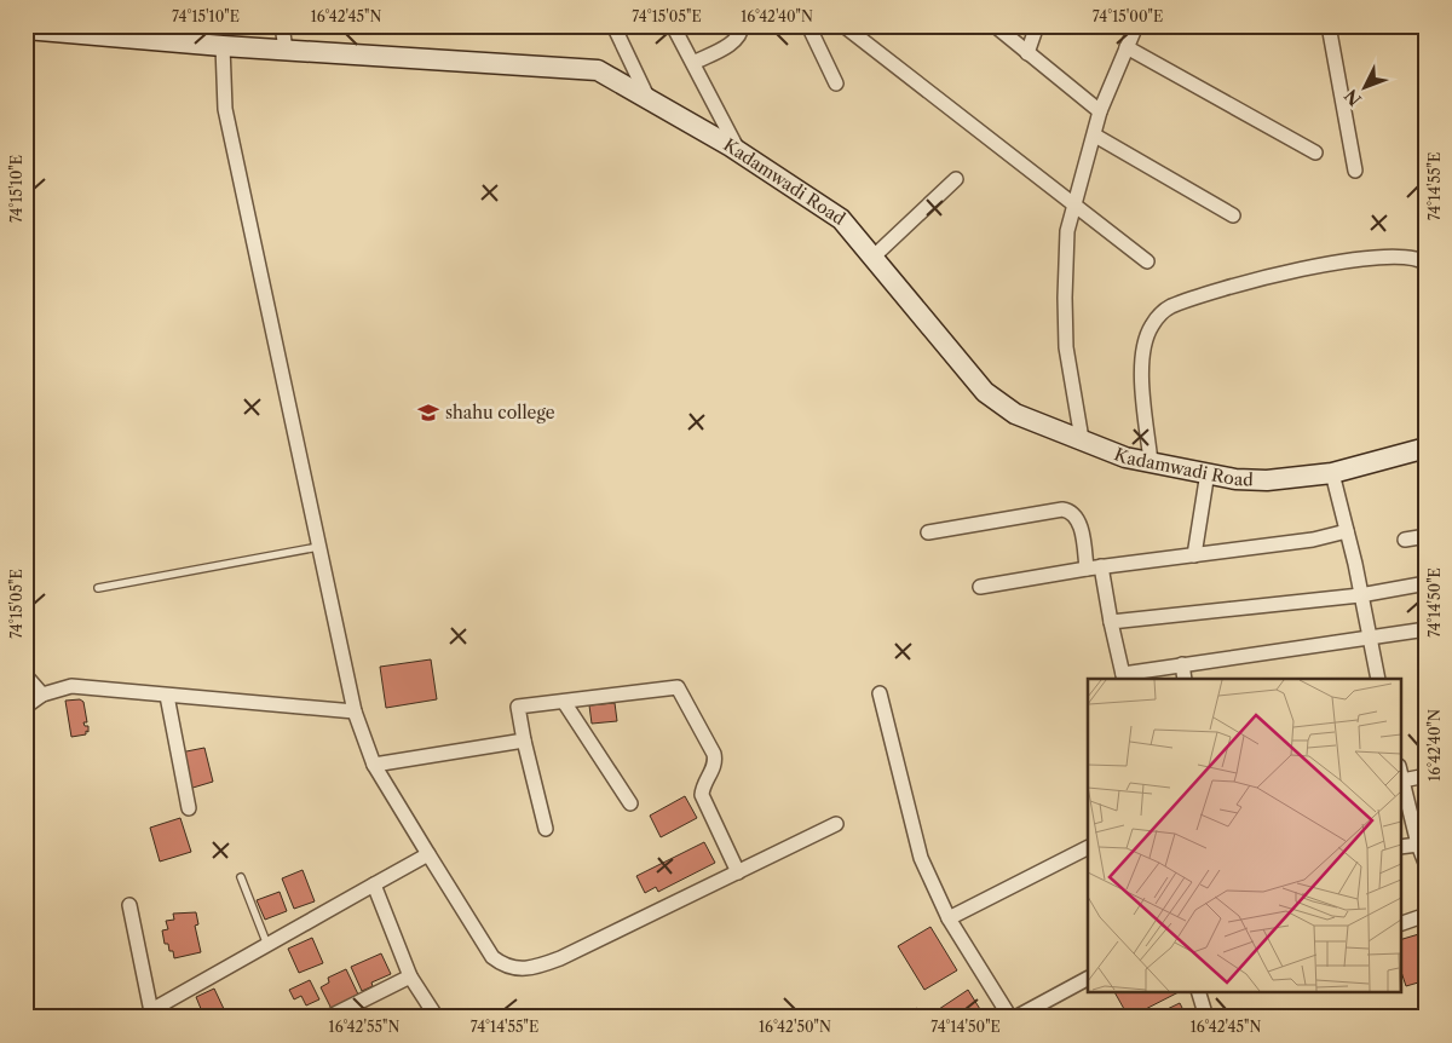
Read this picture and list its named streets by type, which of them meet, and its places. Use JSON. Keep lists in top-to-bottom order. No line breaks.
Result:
{"streets":{"street":["Kadamwadi Road"]},"places":{"school or university":["shahu college"]},"north":"bottom left","coordinates":["74°15'10\"E","16°42'45\"N","74°15'05\"E","16°42'40\"N","74°15'00\"E","74°14'55\"E","74°14'50\"E","16°42'55\"N","16°42'50\"N"]}
